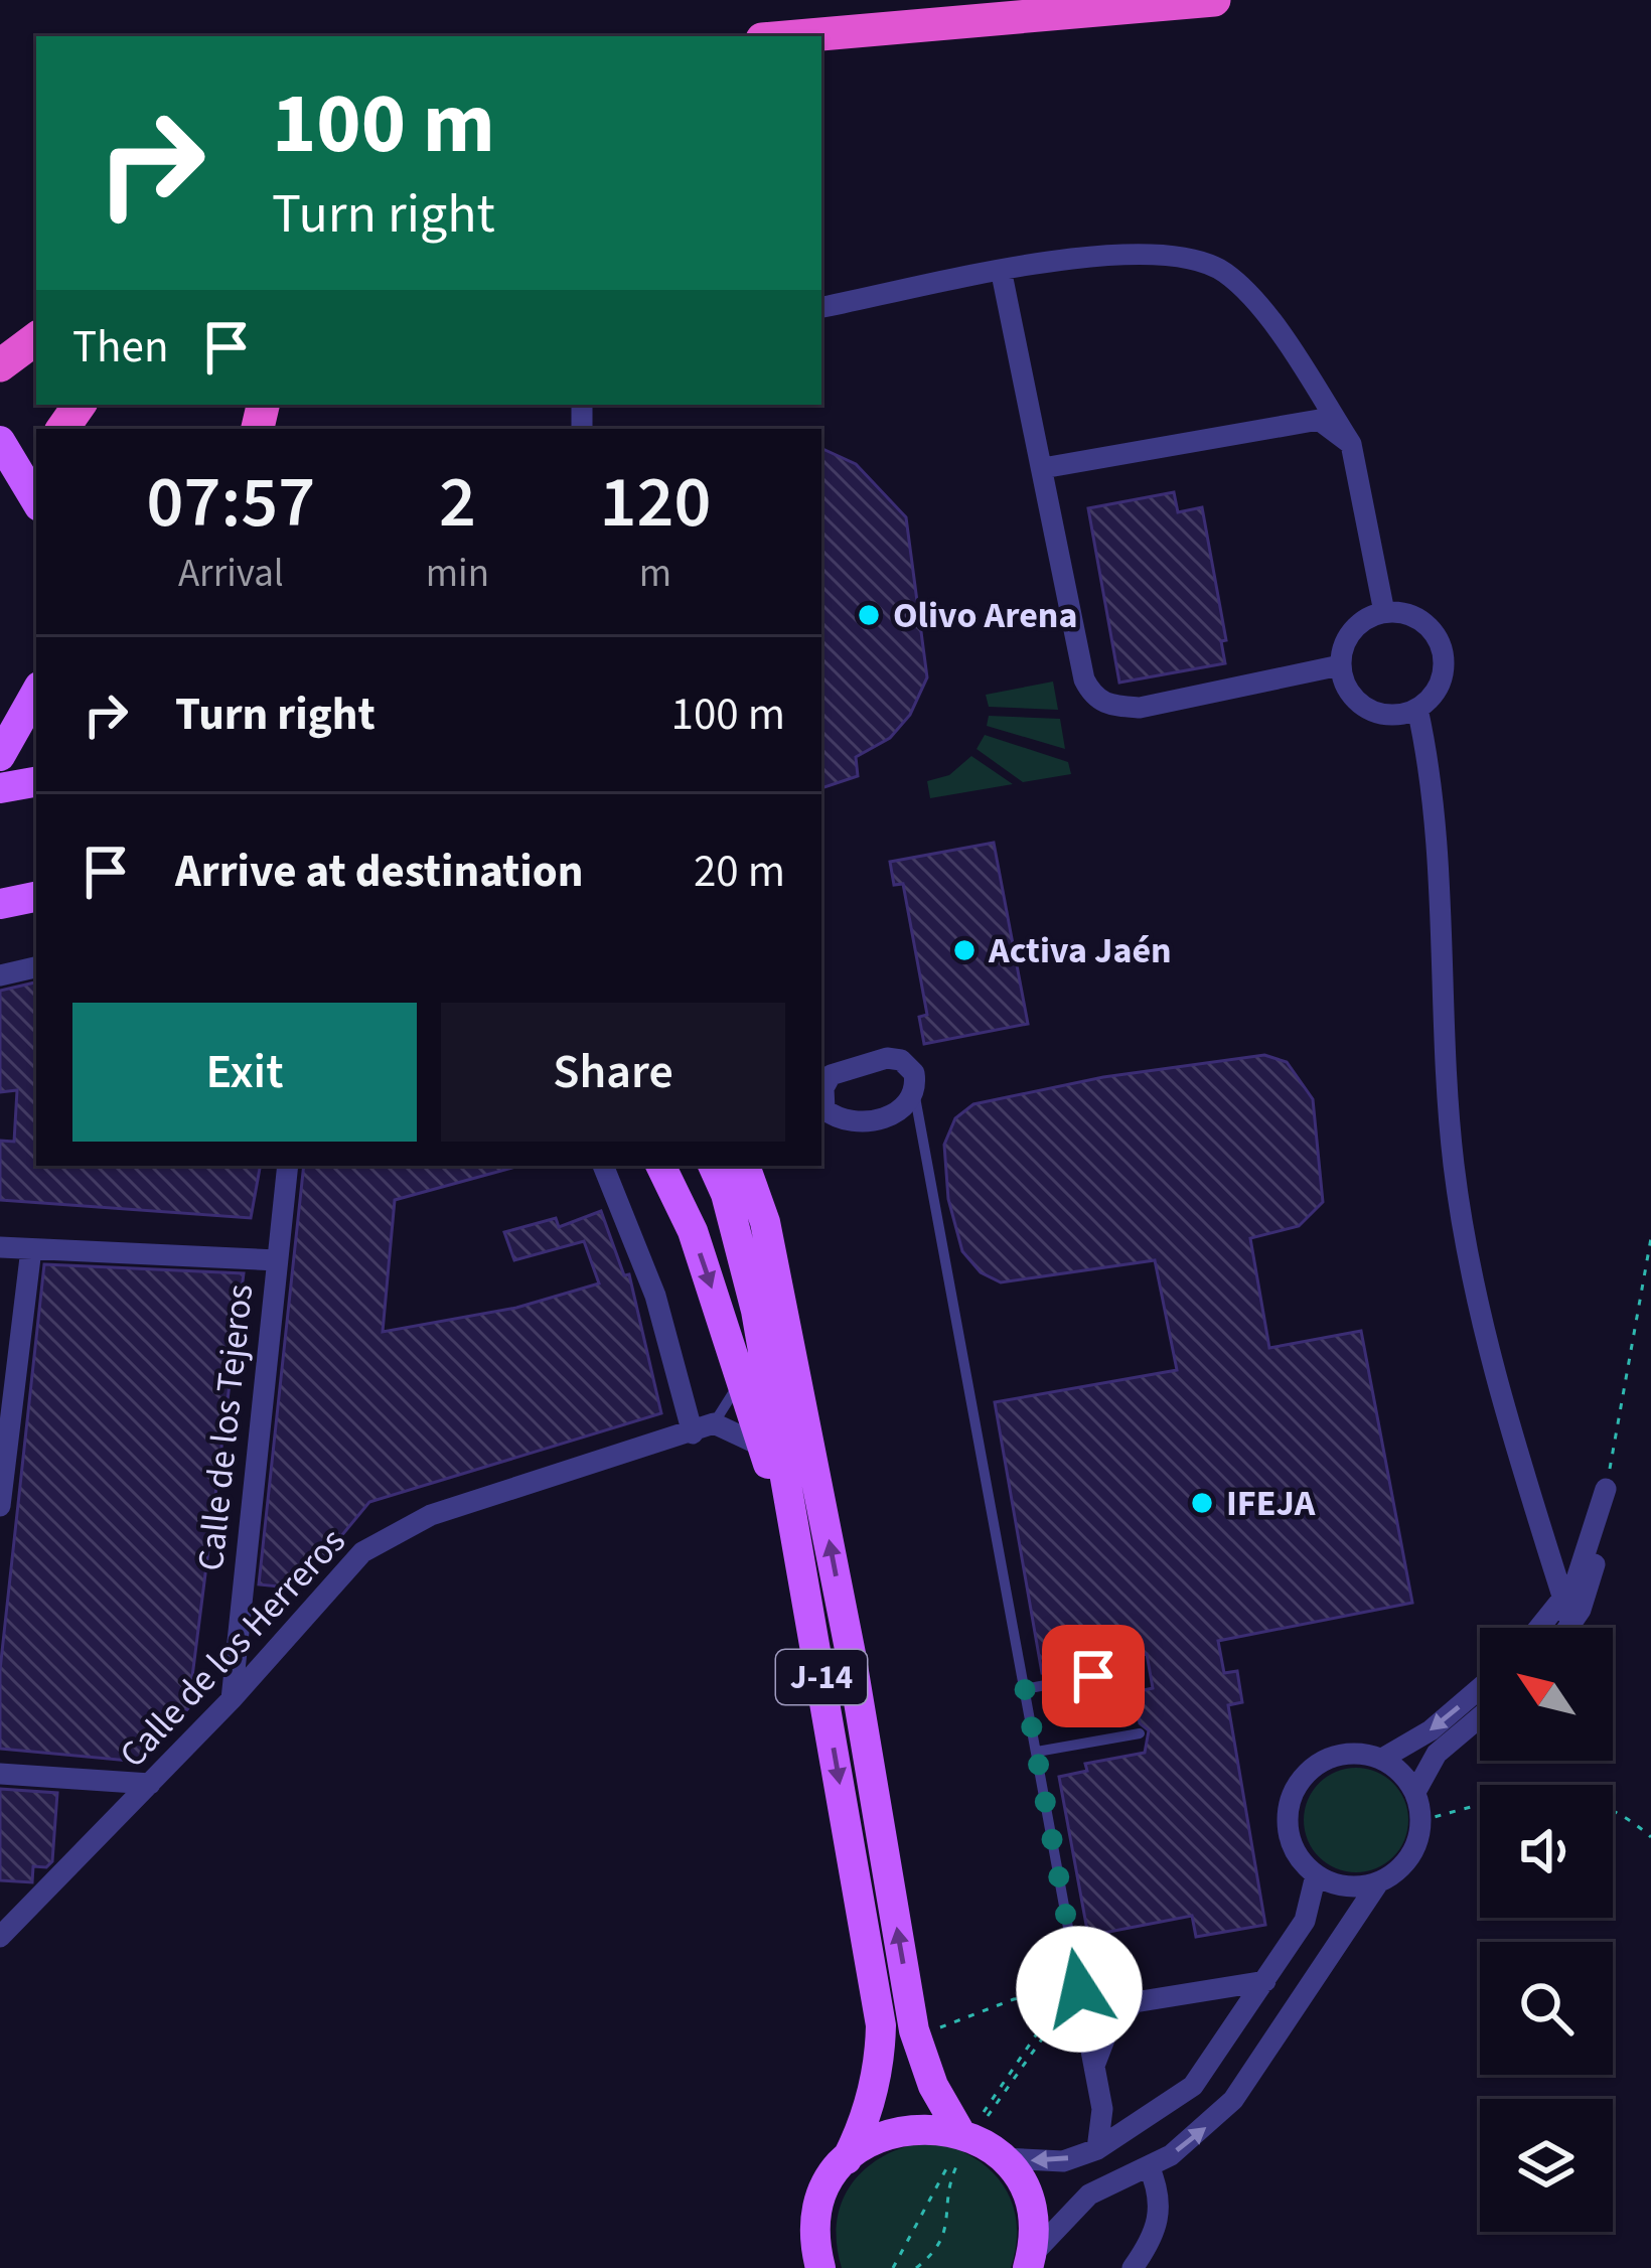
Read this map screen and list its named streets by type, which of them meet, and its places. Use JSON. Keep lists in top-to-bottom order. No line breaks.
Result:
{"streets":{"main road":["J-14"],"street":["Calle de los Tejeros","Calle de los Herreros"]},"crossings":[["Calle de los Tejeros","Calle de los Herreros"]],"places":["Olivo Arena","Activa Jaén","IFEJA"],"north":"top left","page":{"turn":["100 m","Turn right"],"then":"Then","eta":["07:57","Arrival","2","min","120","m"],"list":[{"name":"Turn right","value":"100 m"},{"name":"Arrive at destination","value":"20 m"}],"buttons":["Exit","Share"]}}
